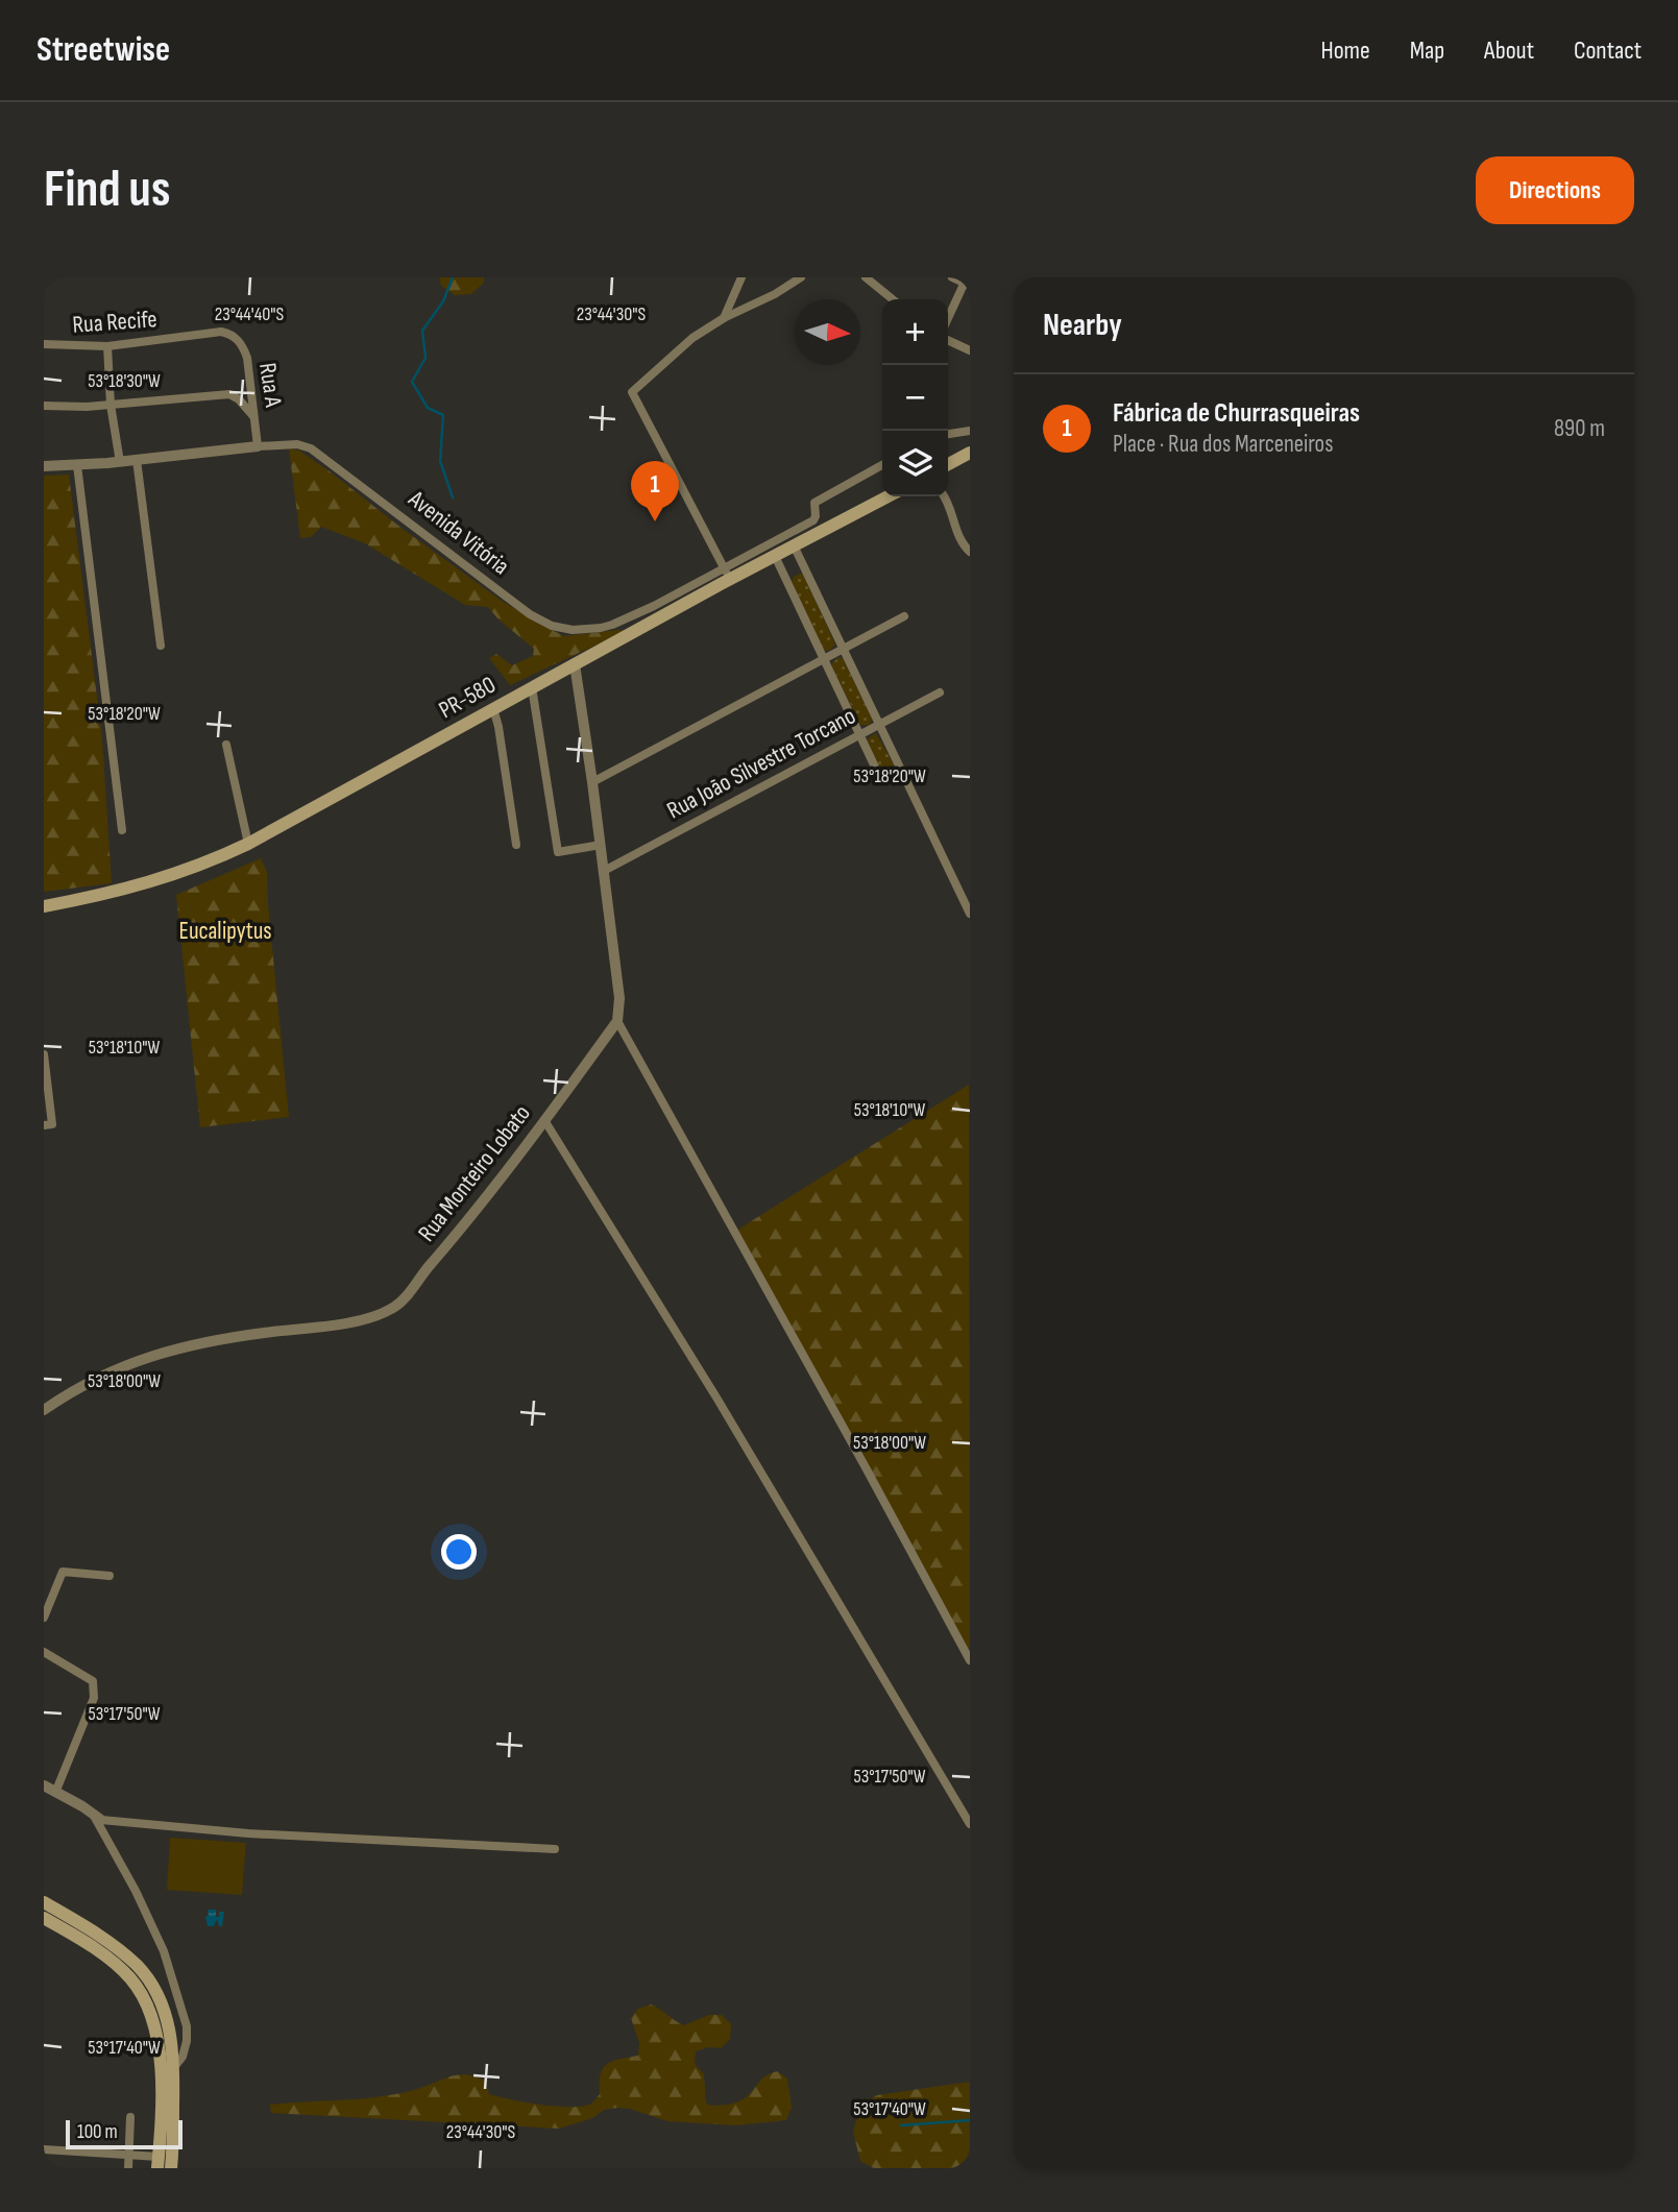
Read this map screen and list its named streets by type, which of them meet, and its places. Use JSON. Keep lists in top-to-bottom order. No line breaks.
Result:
{"streets":{"main road":["PR-580"],"street":["Rua Recife","Rua A","Avenida Vitória","Rua João Silvestre Torcano","Rua Monteiro Lobato"]},"crossings":[["Rua Recife","Rua A"],["Rua A","Avenida Vitória"],["Avenida Vitória","PR-580"]],"parks":["Eucalipytus"],"scale_bar":"100 m","north":"right","page":{"header":"Streetwise","nav":["Home","Map","About","Contact"],"buttons":"Directions","title":"Find us","heading":"Nearby","map_buttons":["+","−"],"list":[{"mark":"1","name":"Fábrica de Churrasqueiras","note":"Place · Rua dos Marceneiros","value":"890 m"}],"pins":"1","scale":"100 m"},"coordinates":["23°44'40\"S","23°44'30\"S","53°18'30\"W","53°18'20\"W","53°18'10\"W","53°18'00\"W","53°17'50\"W","53°17'40\"W"]}
